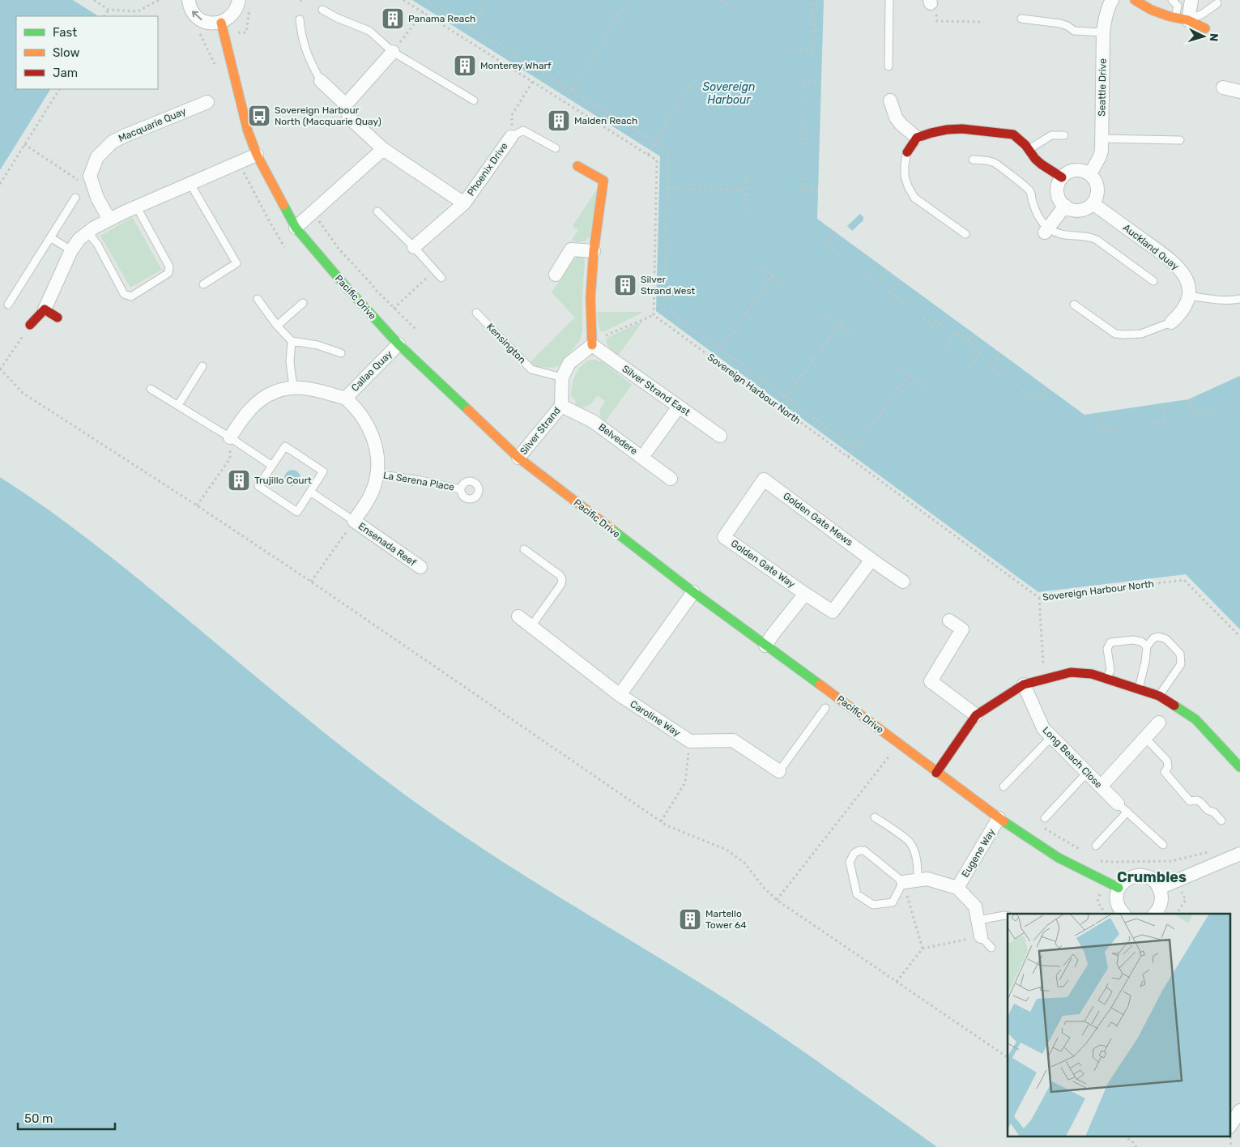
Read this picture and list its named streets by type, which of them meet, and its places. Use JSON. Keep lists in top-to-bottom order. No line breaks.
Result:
{"streets":{"street":["Seattle Drive","Macquarie Quay","Phoenix Drive","Auckland Quay","Pacific Drive","Callao Quay","Silver Strand East","Silver Strand","Belvedere","Golden Gate Mews","Ensenada Reef","Golden Gate Way","Caroline Way","Long Beach Close","Eugene Way"],"lane":["Kensington","La Serena Place"],"path":["Sovereign Harbour North"]},"crossings":[["Seattle Drive","Auckland Quay"],["Pacific Drive","Callao Quay"],["Pacific Drive","Silver Strand"],["Pacific Drive","Golden Gate Way"],["Pacific Drive","Caroline Way"],["Pacific Drive","Eugene Way"],["Kensington","Silver Strand"],["Callao Quay","La Serena Place"],["Callao Quay","Ensenada Reef"],["Silver Strand East","Silver Strand"],["Silver Strand","Belvedere"],["Golden Gate Mews","Golden Gate Way"]],"districts":["Crumbles"],"water":["Sovereign Harbour"],"places":{"building":["Panama Reach","Monterey Wharf","Malden Reach","Silver Strand West","Trujillo Court","Martello Tower 64"],"bus stop":["Sovereign Harbour North (Macquarie Quay)"]},"legend":["Fast","Slow","Jam"],"scale_bar":"50 m","north":"right"}
